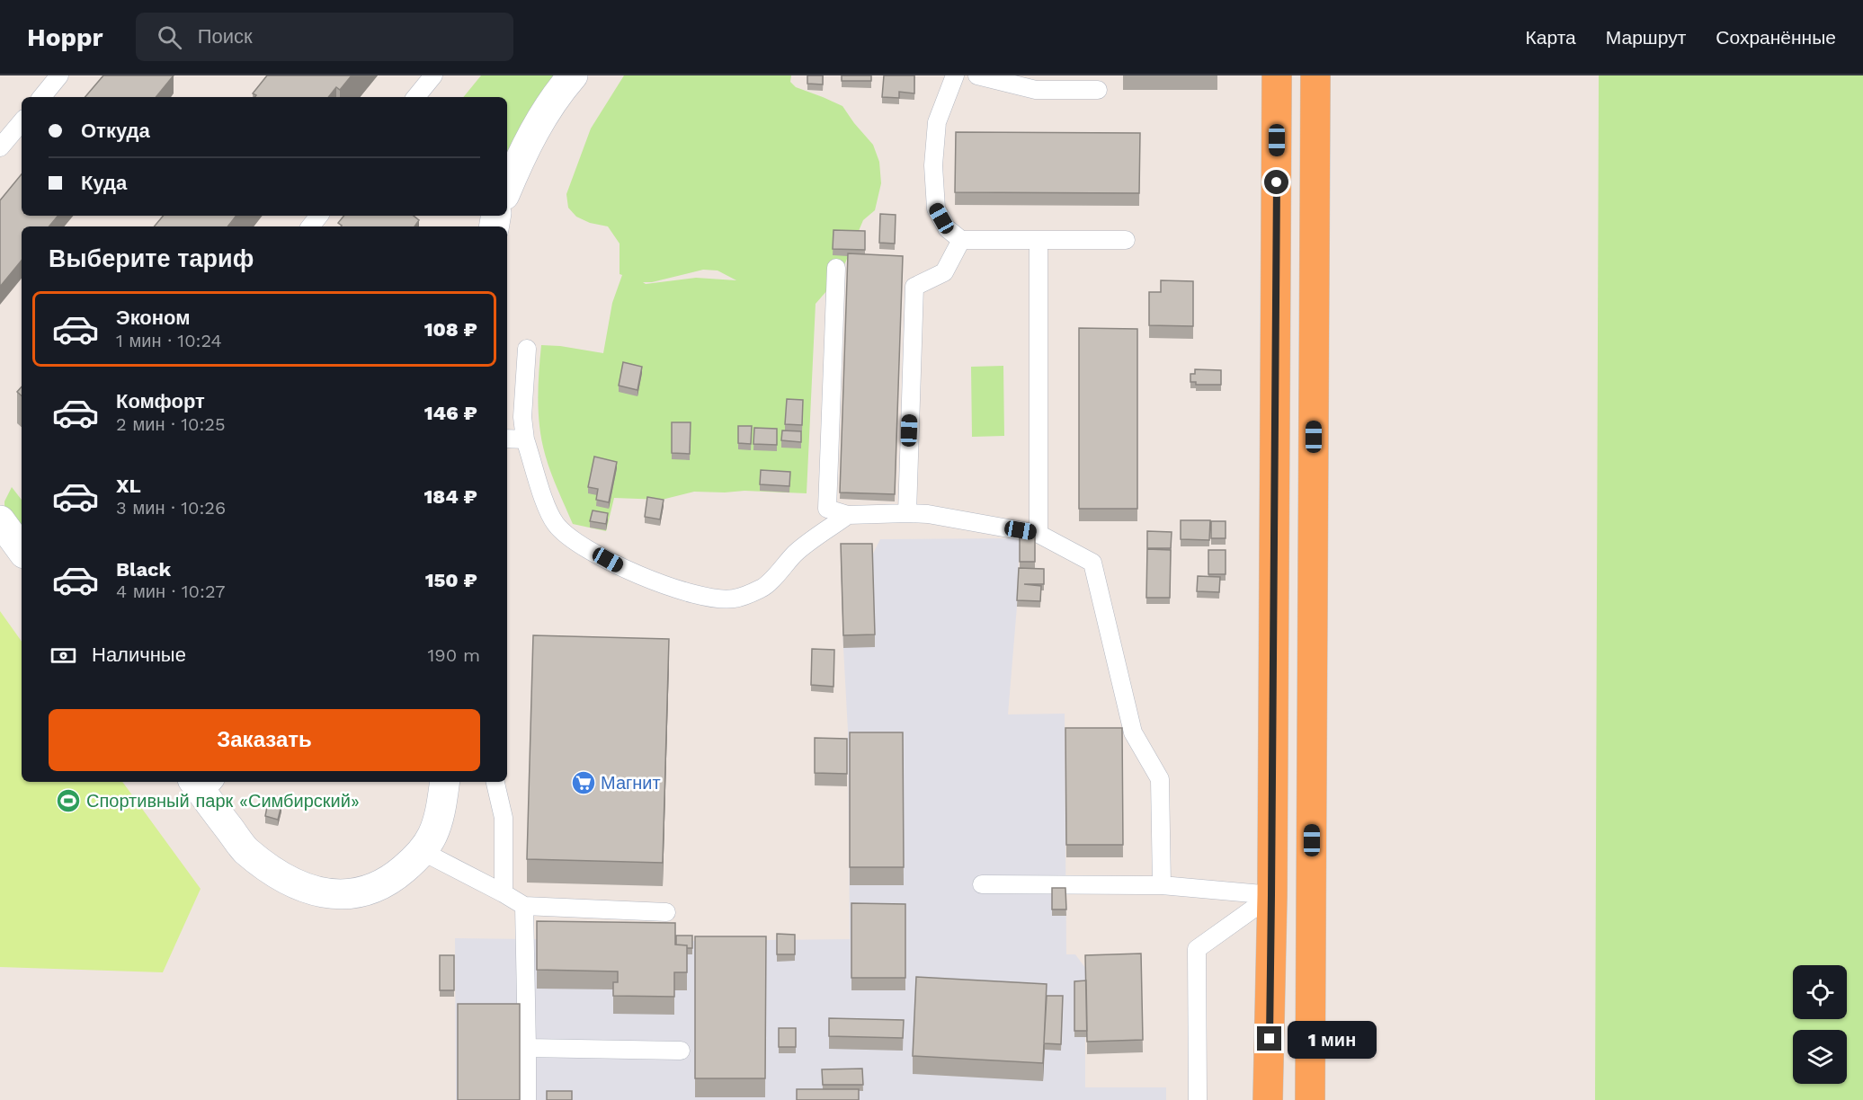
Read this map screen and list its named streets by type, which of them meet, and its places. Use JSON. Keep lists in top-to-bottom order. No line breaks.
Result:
{"places":{"supermarket":["Магнит"],"sports":["Спортивный парк «Симбирский»"]},"page":{"header":"Hoppr","search":"Поиск","nav":["Карта","Маршрут","Сохранённые"],"banner":["Откуда","Куда"],"heading":"Выберите тариф","list":[{"name":"Эконом","note":"1 мин · 10:24","value":"108 ₽"},{"name":"Комфорт","note":"2 мин · 10:25","value":"146 ₽"},{"name":"XL","note":"3 мин · 10:26","value":"184 ₽"},{"name":"Black","note":"4 мин · 10:27","value":"150 ₽"}],"pay":["Наличные","190 m"],"buttons":"Заказать","bubble":"1 мин"}}
